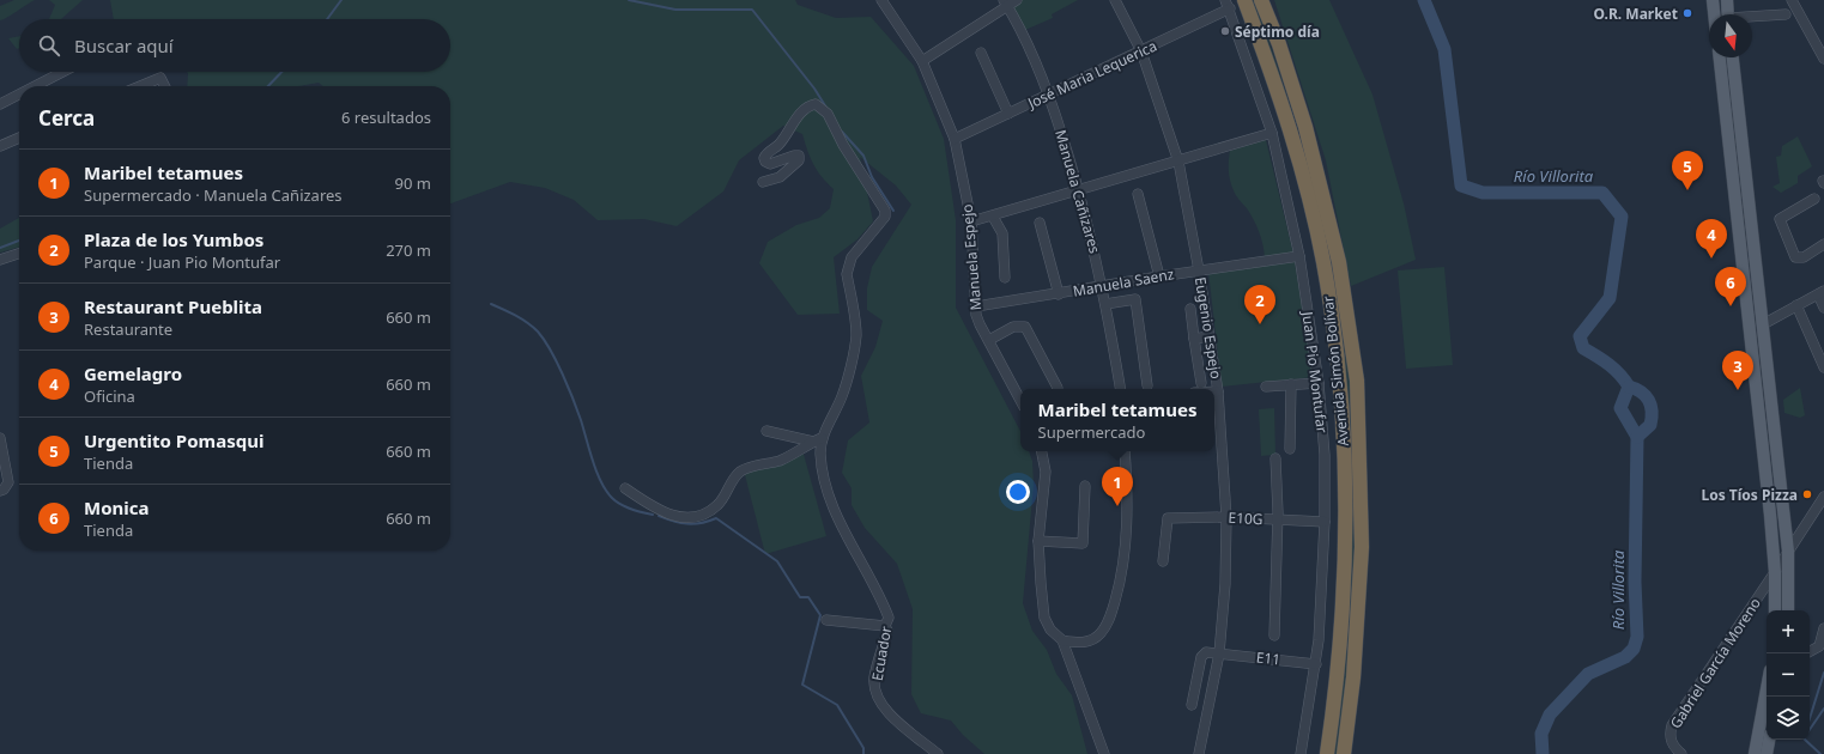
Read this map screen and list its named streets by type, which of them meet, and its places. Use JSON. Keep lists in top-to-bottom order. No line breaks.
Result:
{"streets":{"highway":["Avenida Simón Bolívar"],"street":["José Maria Lequerica","Manuela Cañizares","Manuela Espejo","Manuela Saenz","Eugenio Espejo","Juan Pio Montufar","E10G","Ecuador","E11","Gabriel García Moreno"]},"crossings":[["José Maria Lequerica","Manuela Cañizares"],["José Maria Lequerica","Manuela Espejo"],["José Maria Lequerica","Eugenio Espejo"],["José Maria Lequerica","Juan Pio Montufar"],["Manuela Cañizares","Manuela Saenz"],["Manuela Espejo","Manuela Saenz"],["Manuela Saenz","Eugenio Espejo"],["Manuela Saenz","Juan Pio Montufar"],["Eugenio Espejo","E10G"],["Eugenio Espejo","E11"],["Juan Pio Montufar","E10G"],["Juan Pio Montufar","E11"]],"water":["Río Villorita"],"places":["O.R. Market","Séptimo día","Los Tíos Pizza"],"north":"bottom","page":{"search":"Buscar aquí","heading":["Cerca","6 resultados"],"list":[{"mark":"1","name":"Maribel tetamues","note":"Supermercado · Manuela Cañizares","value":"90 m"},{"mark":"2","name":"Plaza de los Yumbos","note":"Parque · Juan Pio Montufar","value":"270 m"},{"mark":"3","name":"Restaurant Pueblita","note":"Restaurante","value":"660 m"},{"mark":"4","name":"Gemelagro","note":"Oficina","value":"660 m"},{"mark":"5","name":"Urgentito Pomasqui","note":"Tienda","value":"660 m"},{"mark":"6","name":"Monica","note":"Tienda","value":"660 m"}],"pins":["5","4","6","2","3","1"],"popup":["Maribel tetamues","Supermercado"],"map_buttons":["+","−"]}}
